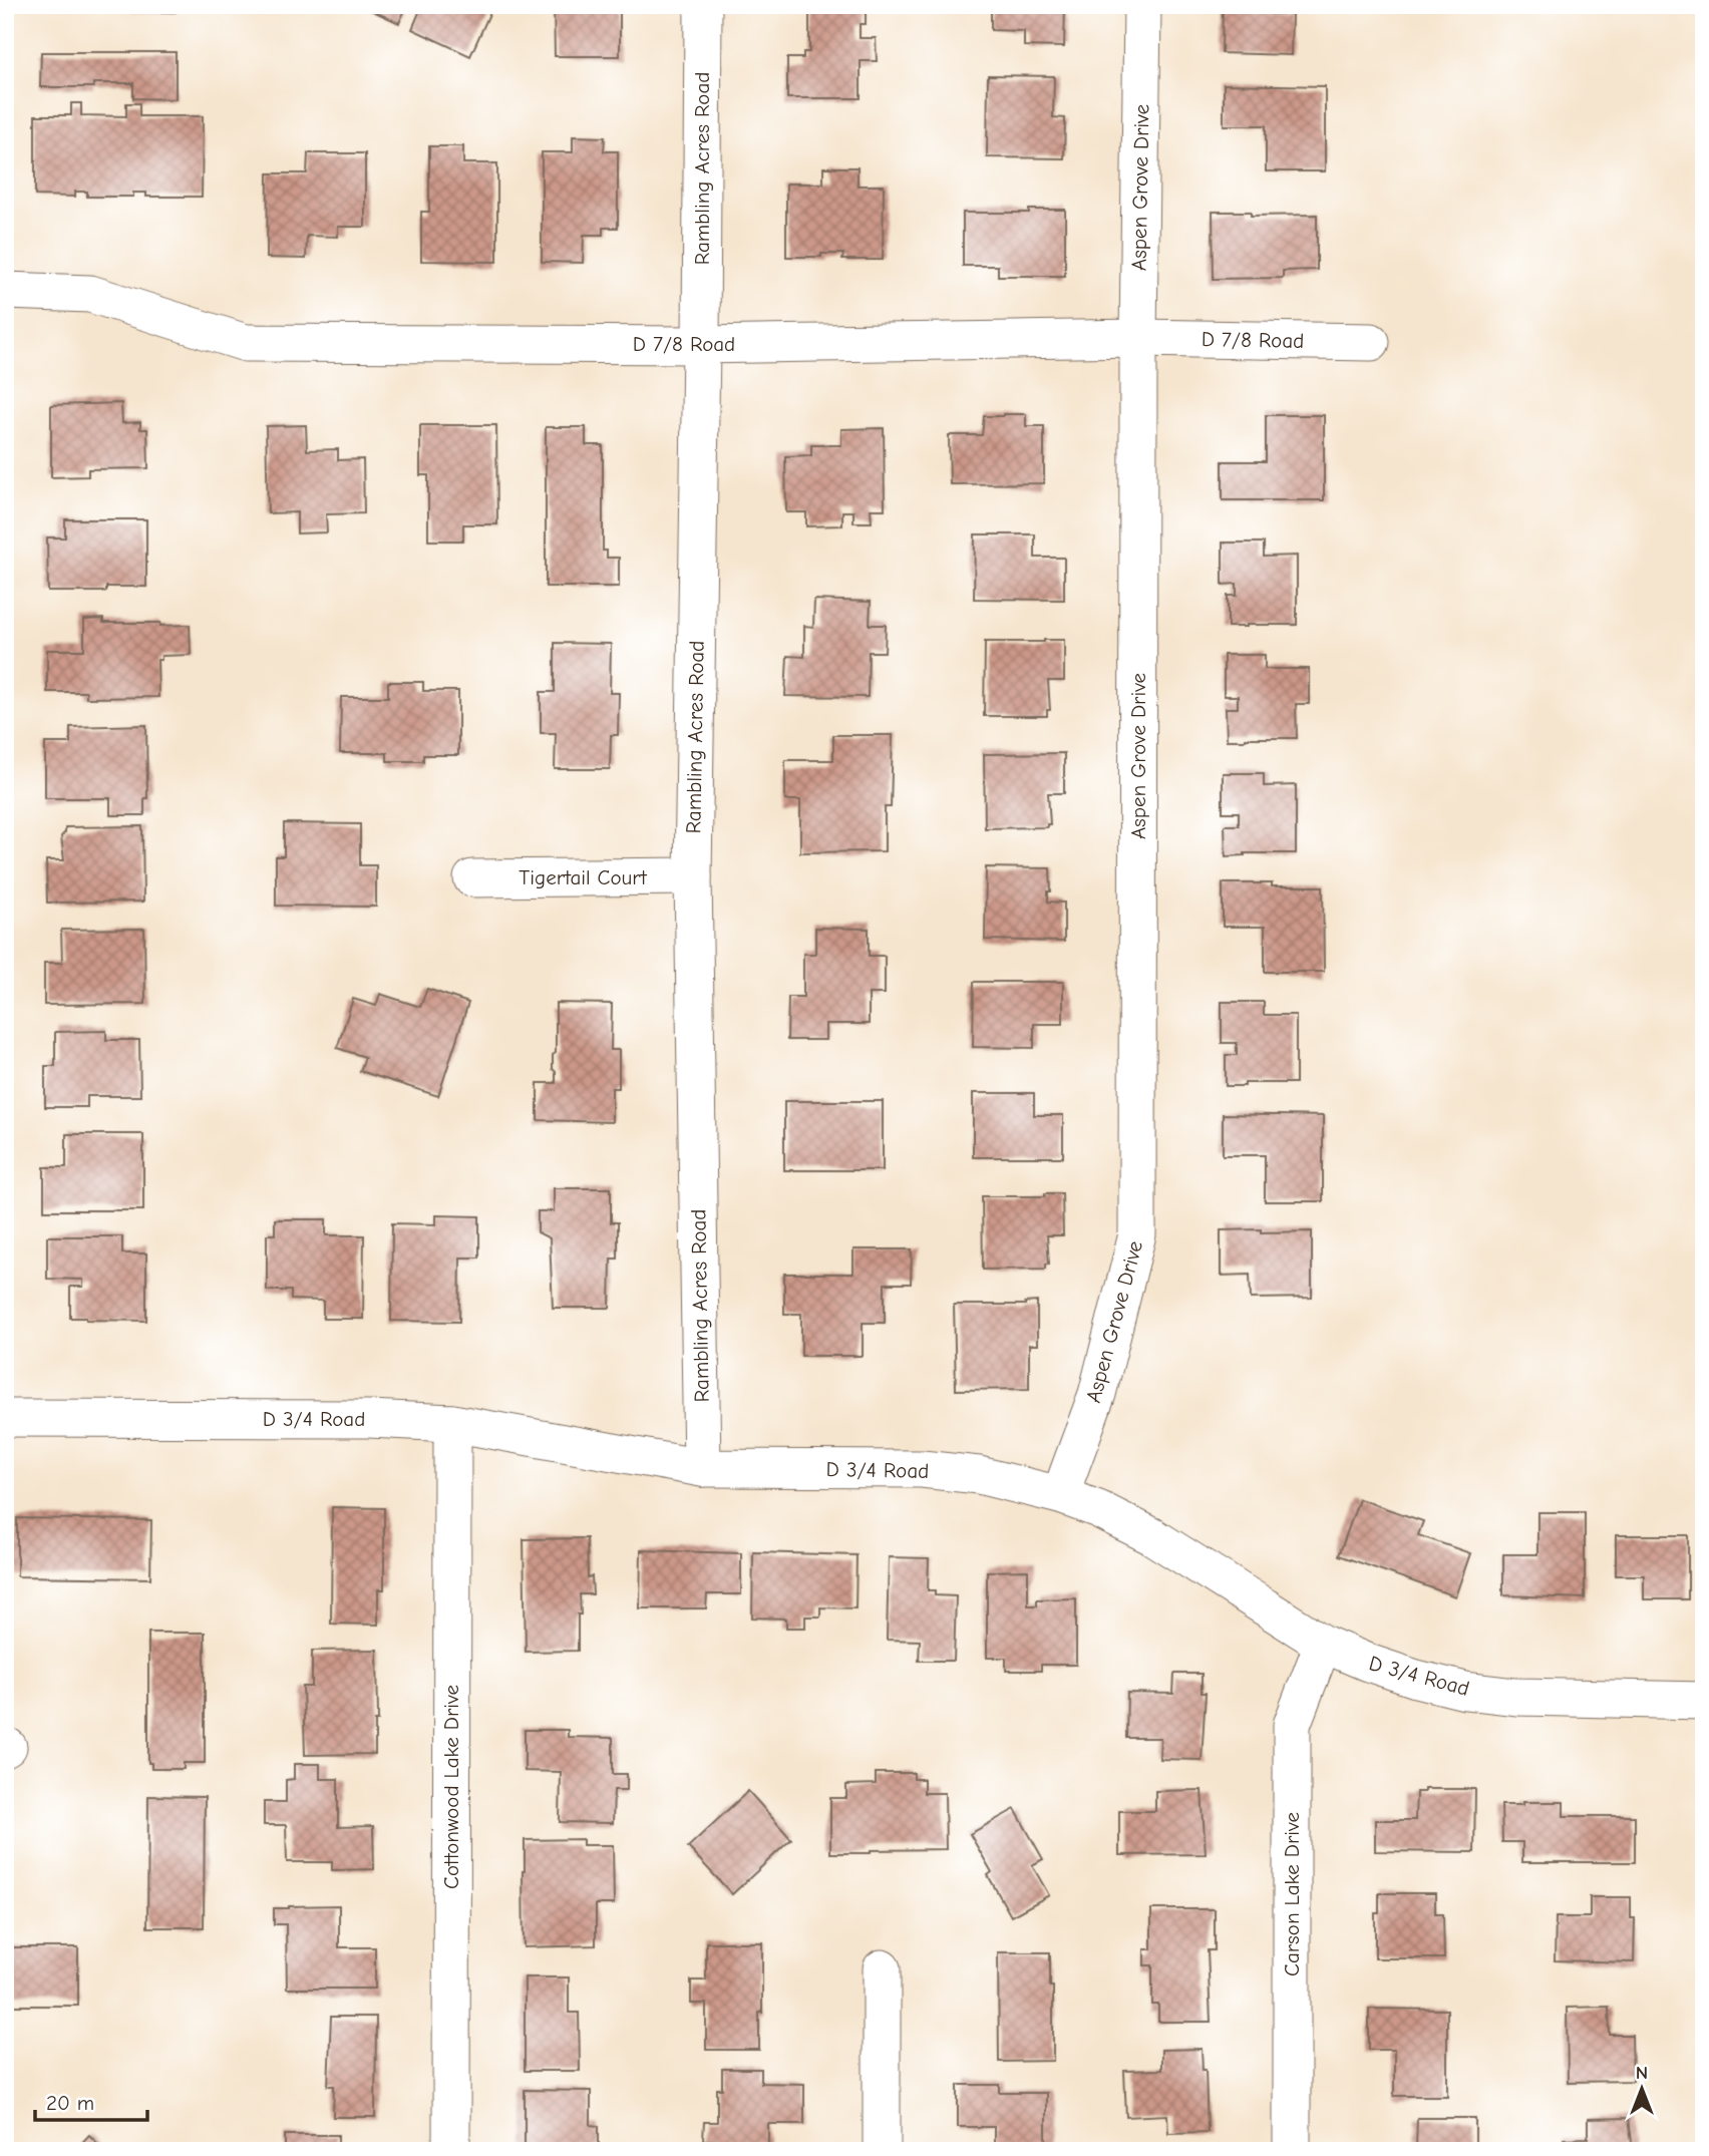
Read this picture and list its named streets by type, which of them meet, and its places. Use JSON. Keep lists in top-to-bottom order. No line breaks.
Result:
{"streets":{"street":["Rambling Acres Road","Aspen Grove Drive","D 7/8 Road","Tigertail Court","D 3/4 Road","Cottonwood Lake Drive","Carson Lake Drive"]},"crossings":[["Rambling Acres Road","D 7/8 Road"],["Rambling Acres Road","Tigertail Court"],["Rambling Acres Road","D 3/4 Road"],["Aspen Grove Drive","D 7/8 Road"],["Aspen Grove Drive","D 3/4 Road"],["D 3/4 Road","Cottonwood Lake Drive"],["D 3/4 Road","Carson Lake Drive"]],"scale_bar":"20 m","north":"top"}
